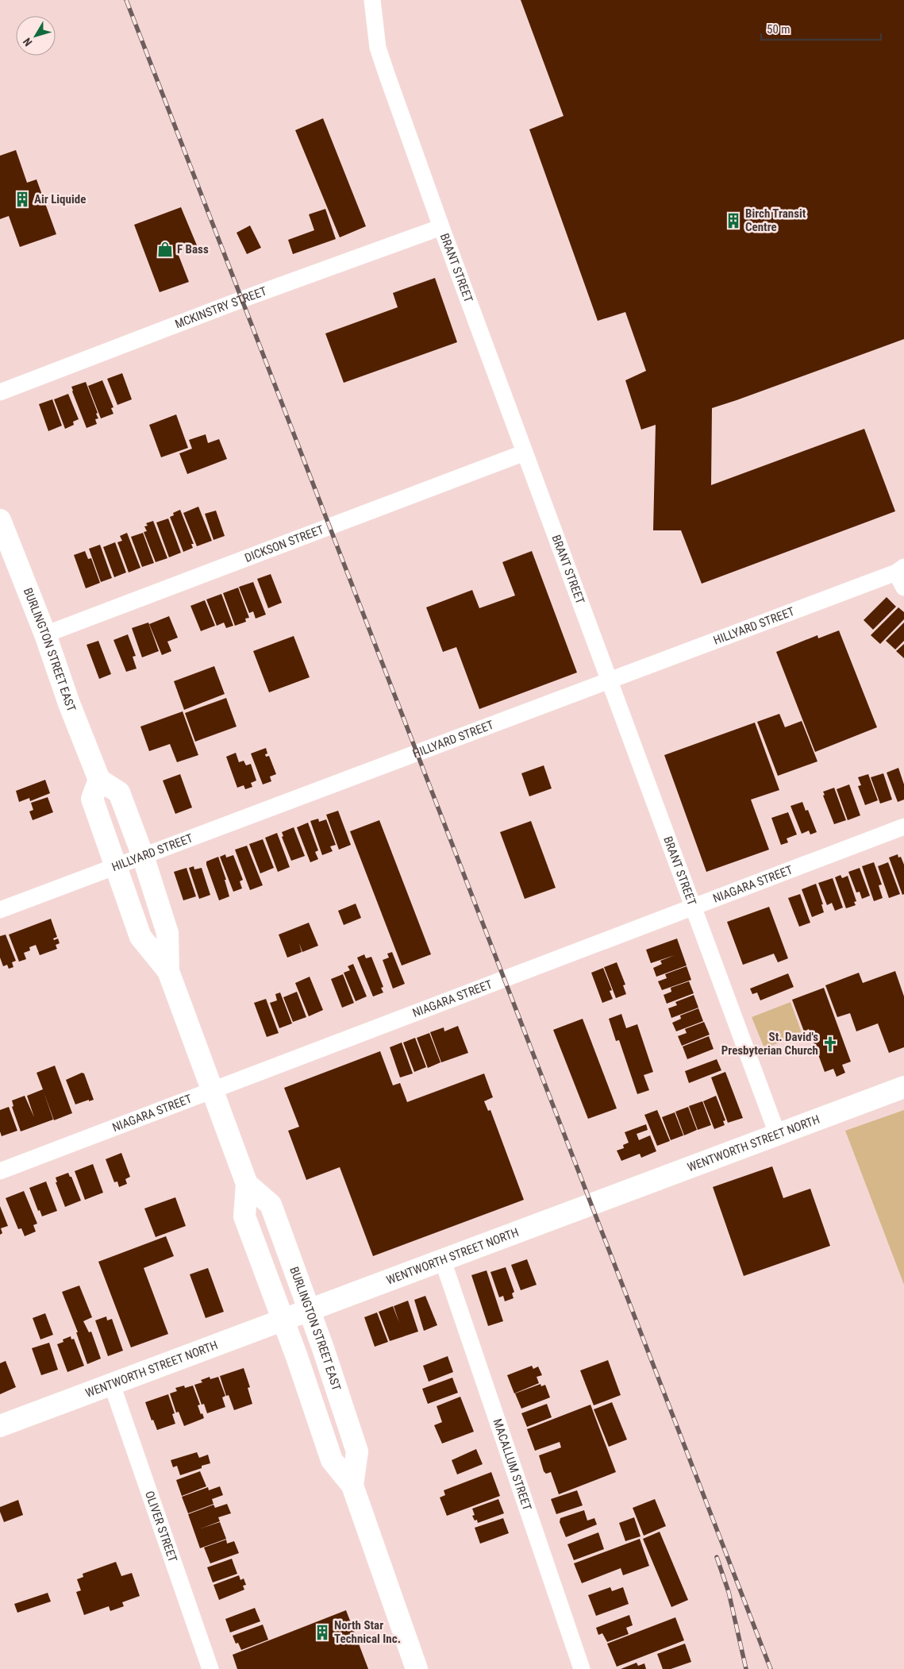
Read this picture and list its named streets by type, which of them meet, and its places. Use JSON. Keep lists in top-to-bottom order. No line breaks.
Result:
{"streets":{"main road":["BURLINGTON STREET EAST","WENTWORTH STREET NORTH"],"street":["BRANT STREET","MCKINSTRY STREET","DICKSON STREET","HILLYARD STREET","NIAGARA STREET","MACALLUM STREET","OLIVER STREET"]},"crossings":[["BRANT STREET","MCKINSTRY STREET"],["BRANT STREET","DICKSON STREET"],["BRANT STREET","HILLYARD STREET"],["BRANT STREET","NIAGARA STREET"],["BRANT STREET","WENTWORTH STREET NORTH"],["DICKSON STREET","BURLINGTON STREET EAST"],["HILLYARD STREET","BURLINGTON STREET EAST"],["BURLINGTON STREET EAST","NIAGARA STREET"],["BURLINGTON STREET EAST","WENTWORTH STREET NORTH"],["WENTWORTH STREET NORTH","MACALLUM STREET"],["WENTWORTH STREET NORTH","OLIVER STREET"]],"places":{"building":["Air Liquide","Birch Transit Centre","North Star Technical Inc."],"shop":["F Bass"],"church":["St. David's Presbyterian Church"]},"scale_bar":"50 m","north":"bottom left"}
